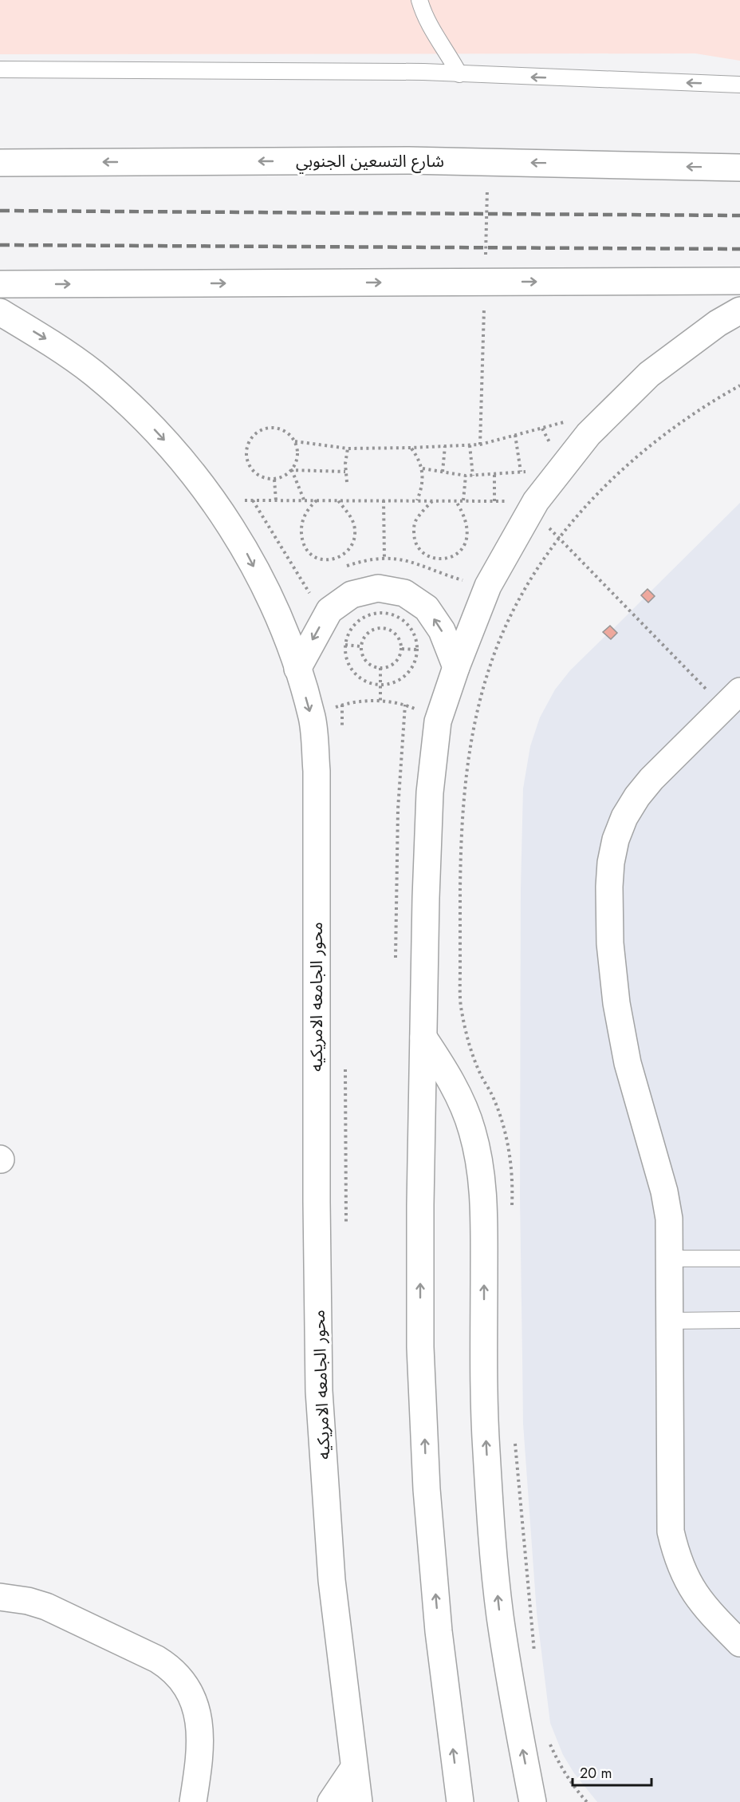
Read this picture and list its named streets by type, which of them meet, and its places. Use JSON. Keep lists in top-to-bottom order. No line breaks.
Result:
{"streets":{"main road":["شارع التسعين الجنوبي","محور الجامعه الامريكيه"]},"scale_bar":"20 m"}
